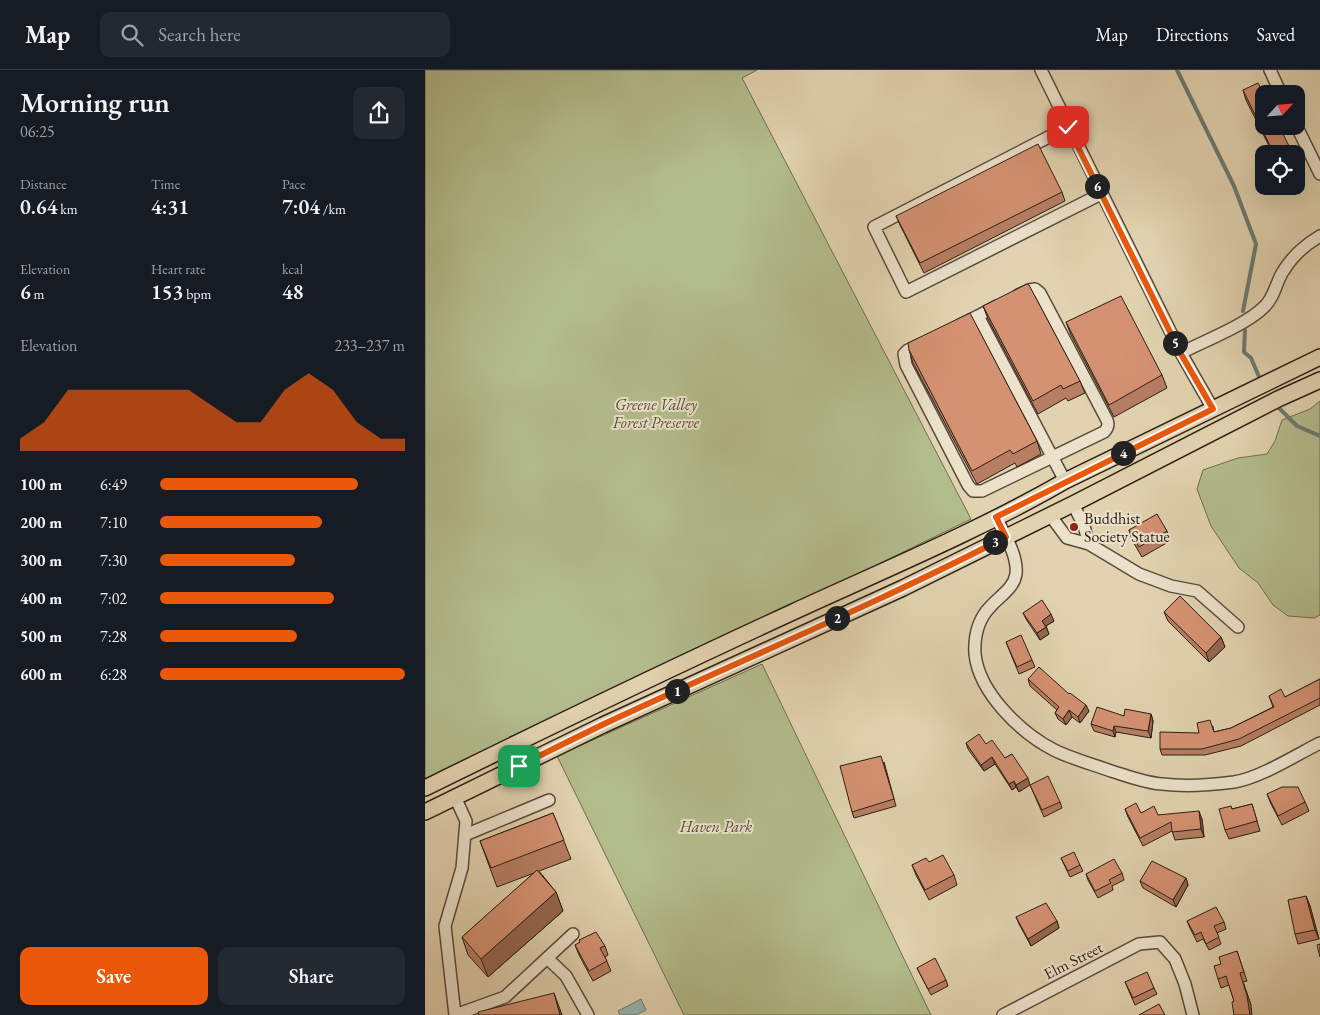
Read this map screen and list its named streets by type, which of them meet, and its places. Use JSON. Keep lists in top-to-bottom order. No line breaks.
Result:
{"streets":{"street":["Elm Street"]},"parks":["Greene Valley Forest Preserve","Haven Park"],"places":["Buddhist Society Statue"],"north":"top right","page":{"header":"Map","search":"Search here","nav":["Map","Directions","Saved"],"heading":["Morning run","06:25"],"stats":[["Distance","0.64 km"],["Time","4:31"],["Pace","7:04 /km"],["Elevation","6 m"],["Heart rate","153 bpm"],["kcal","48"]],"pins":["6","5","4","3","2","1"],"chart":["Elevation","233–237 m"],"list":[{"name":"100 m","note":"6:49"},{"name":"200 m","note":"7:10"},{"name":"300 m","note":"7:30"},{"name":"400 m","note":"7:02"},{"name":"500 m","note":"7:28"},{"name":"600 m","note":"6:28"}],"buttons":["Save","Share"]}}
